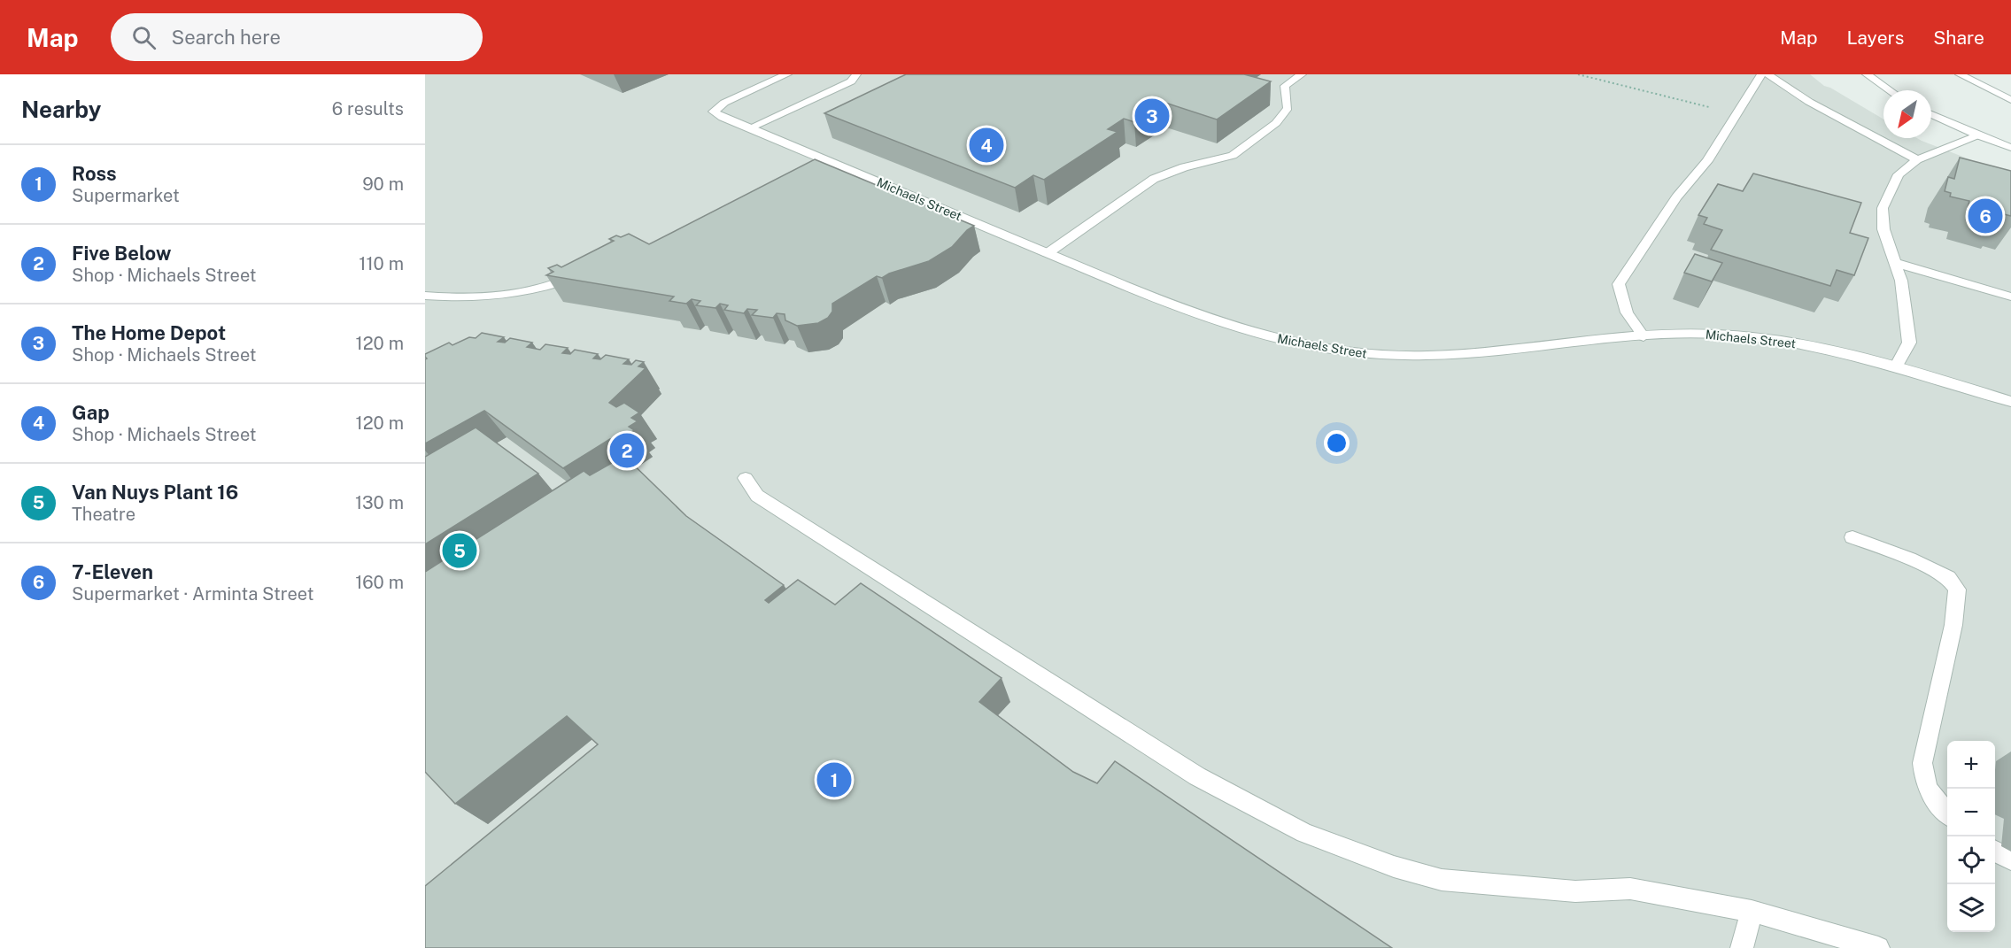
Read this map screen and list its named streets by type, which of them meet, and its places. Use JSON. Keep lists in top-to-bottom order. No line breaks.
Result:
{"streets":{"street":["Michaels Street"]},"north":"bottom left","page":{"header":"Map","search":"Search here","nav":["Map","Layers","Share"],"heading":["Nearby","6 results"],"pins":["3","4","6","2","5","1"],"list":[{"mark":"1","name":"Ross","note":"Supermarket","value":"90 m"},{"mark":"2","name":"Five Below","note":"Shop · Michaels Street","value":"110 m"},{"mark":"3","name":"The Home Depot","note":"Shop · Michaels Street","value":"120 m"},{"mark":"4","name":"Gap","note":"Shop · Michaels Street","value":"120 m"},{"mark":"5","name":"Van Nuys Plant 16","note":"Theatre","value":"130 m"},{"mark":"6","name":"7-Eleven","note":"Supermarket · Arminta Street","value":"160 m"}],"map_buttons":["+","−"]}}
